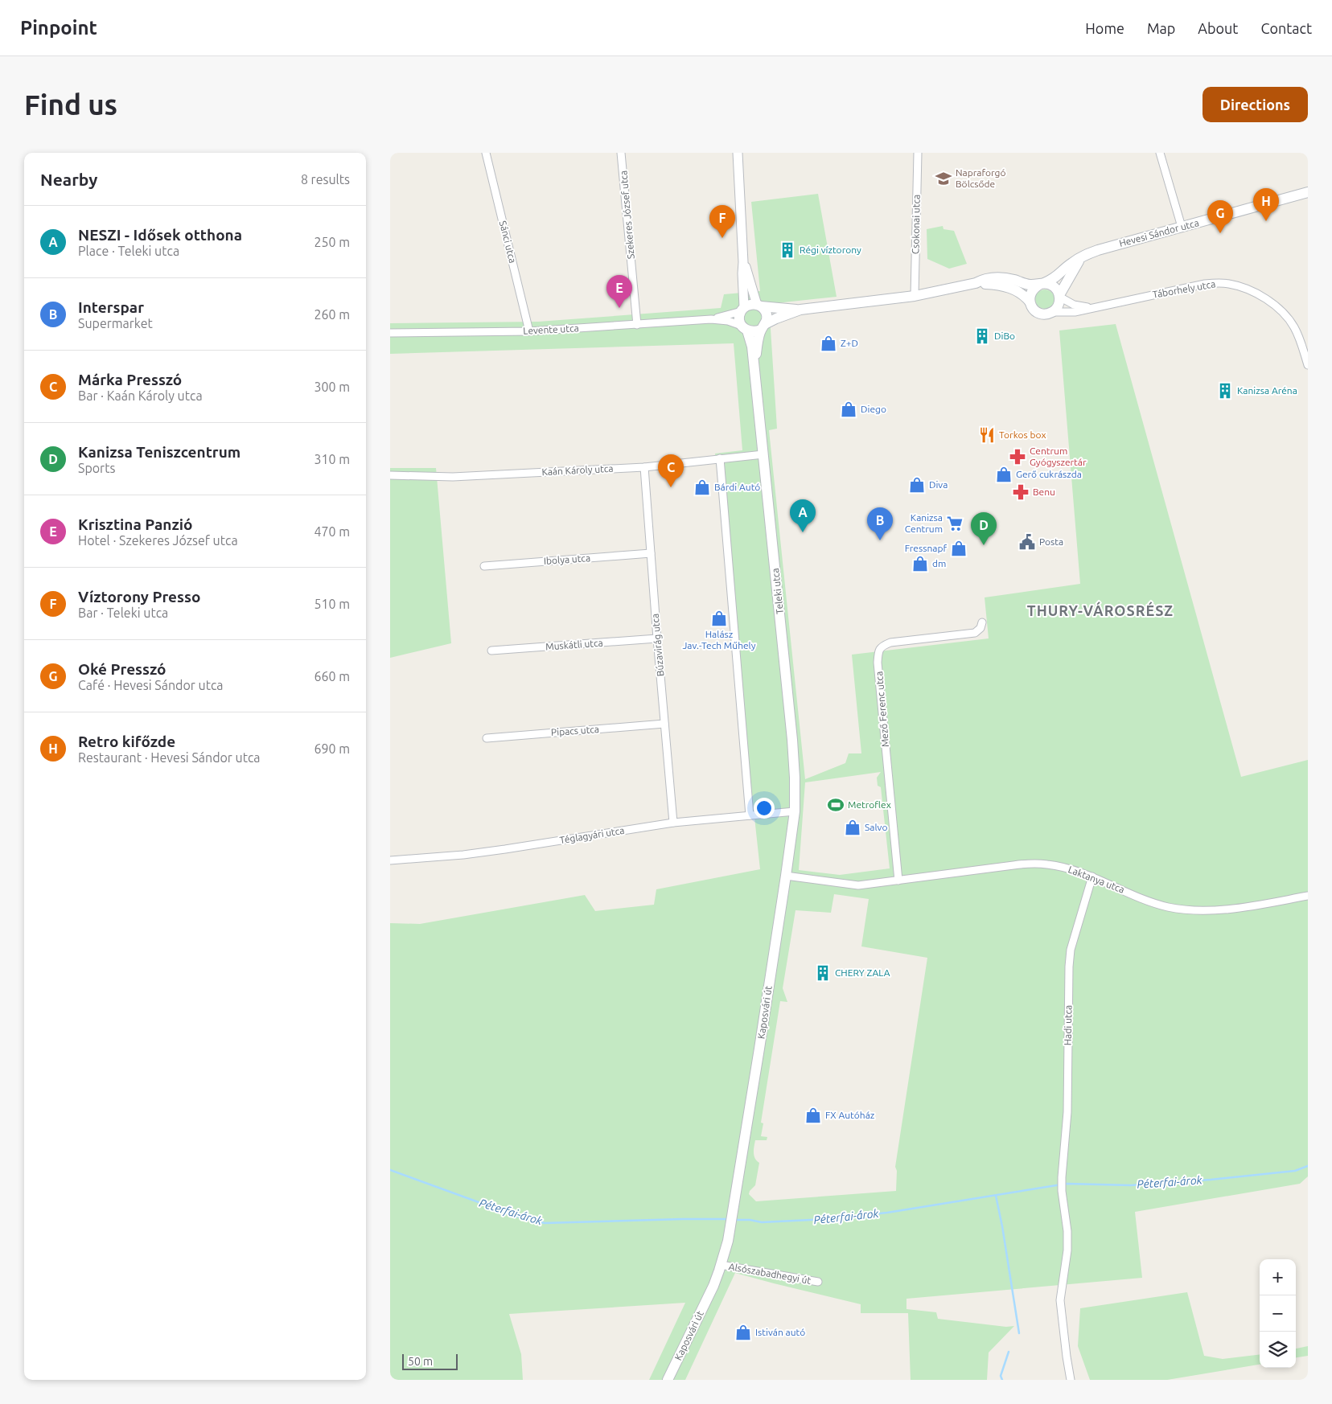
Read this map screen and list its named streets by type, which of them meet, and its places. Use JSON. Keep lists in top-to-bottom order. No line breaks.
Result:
{"streets":{"main road":["Hevesi Sándor utca","Teleki utca","Kaposvári út"],"street":["Szekeres József utca","Csokonai utca","Sánci utca","Táborhely utca","Levente utca","Kaán Károly utca","Ibolya utca","Muskátli utca","Búzavirág utca","Mező Ferenc utca","Pipacs utca","Téglagyári utca","Laktanya utca","Hadi utca","Alsószabadhegyi út"]},"crossings":[["Szekeres József utca","Levente utca"],["Hevesi Sándor utca","Táborhely utca"],["Sánci utca","Levente utca"],["Levente utca","Teleki utca"],["Kaán Károly utca","Teleki utca"],["Kaán Károly utca","Búzavirág utca"],["Ibolya utca","Búzavirág utca"],["Teleki utca","Téglagyári utca"],["Teleki utca","Kaposvári út"],["Muskátli utca","Búzavirág utca"],["Búzavirág utca","Pipacs utca"],["Búzavirág utca","Téglagyári utca"],["Mező Ferenc utca","Laktanya utca"],["Téglagyári utca","Kaposvári út"],["Laktanya utca","Kaposvári út"],["Laktanya utca","Hadi utca"],["Kaposvári út","Alsószabadhegyi út"]],"districts":["THURY-VÁROSRÉSZ"],"water":["Péterfai-árok"],"places":{"school or university":["Napraforgó Bölcsőde"],"building":["Régi víztorony","DiBo","Kanizsa Aréna","CHERY ZALA"],"shop":["Z+D","Diego","Gerő cukrászda","Diva","Bárdi Autó","Fressnapf","dm","Halász Jav.-Tech Műhely","Salvo","FX Autóház","Istiván autó"],"restaurant":["Torkos box"],"pharmacy":["Centrum Gyógyszertár","Benu"],"supermarket":["Kanizsa Centrum"],"public building":["Posta"],"sports":["Metroflex"]},"scale_bar":"50 m","page":{"header":"Pinpoint","nav":["Home","Map","About","Contact"],"buttons":"Directions","title":"Find us","heading":["Nearby","8 results"],"pins":["H","G","F","E","C","A","B","D"],"list":[{"mark":"A","name":"NESZI - Idősek otthona","note":"Place · Teleki utca","value":"250 m"},{"mark":"B","name":"Interspar","note":"Supermarket","value":"260 m"},{"mark":"C","name":"Márka Presszó","note":"Bar · Kaán Károly utca","value":"300 m"},{"mark":"D","name":"Kanizsa Teniszcentrum","note":"Sports","value":"310 m"},{"mark":"E","name":"Krisztina Panzió","note":"Hotel · Szekeres József utca","value":"470 m"},{"mark":"F","name":"Víztorony Presso","note":"Bar · Teleki utca","value":"510 m"},{"mark":"G","name":"Oké Presszó","note":"Café · Hevesi Sándor utca","value":"660 m"},{"mark":"H","name":"Retro kifőzde","note":"Restaurant · Hevesi Sándor utca","value":"690 m"}],"map_buttons":["+","−"],"scale":"50 m"}}
